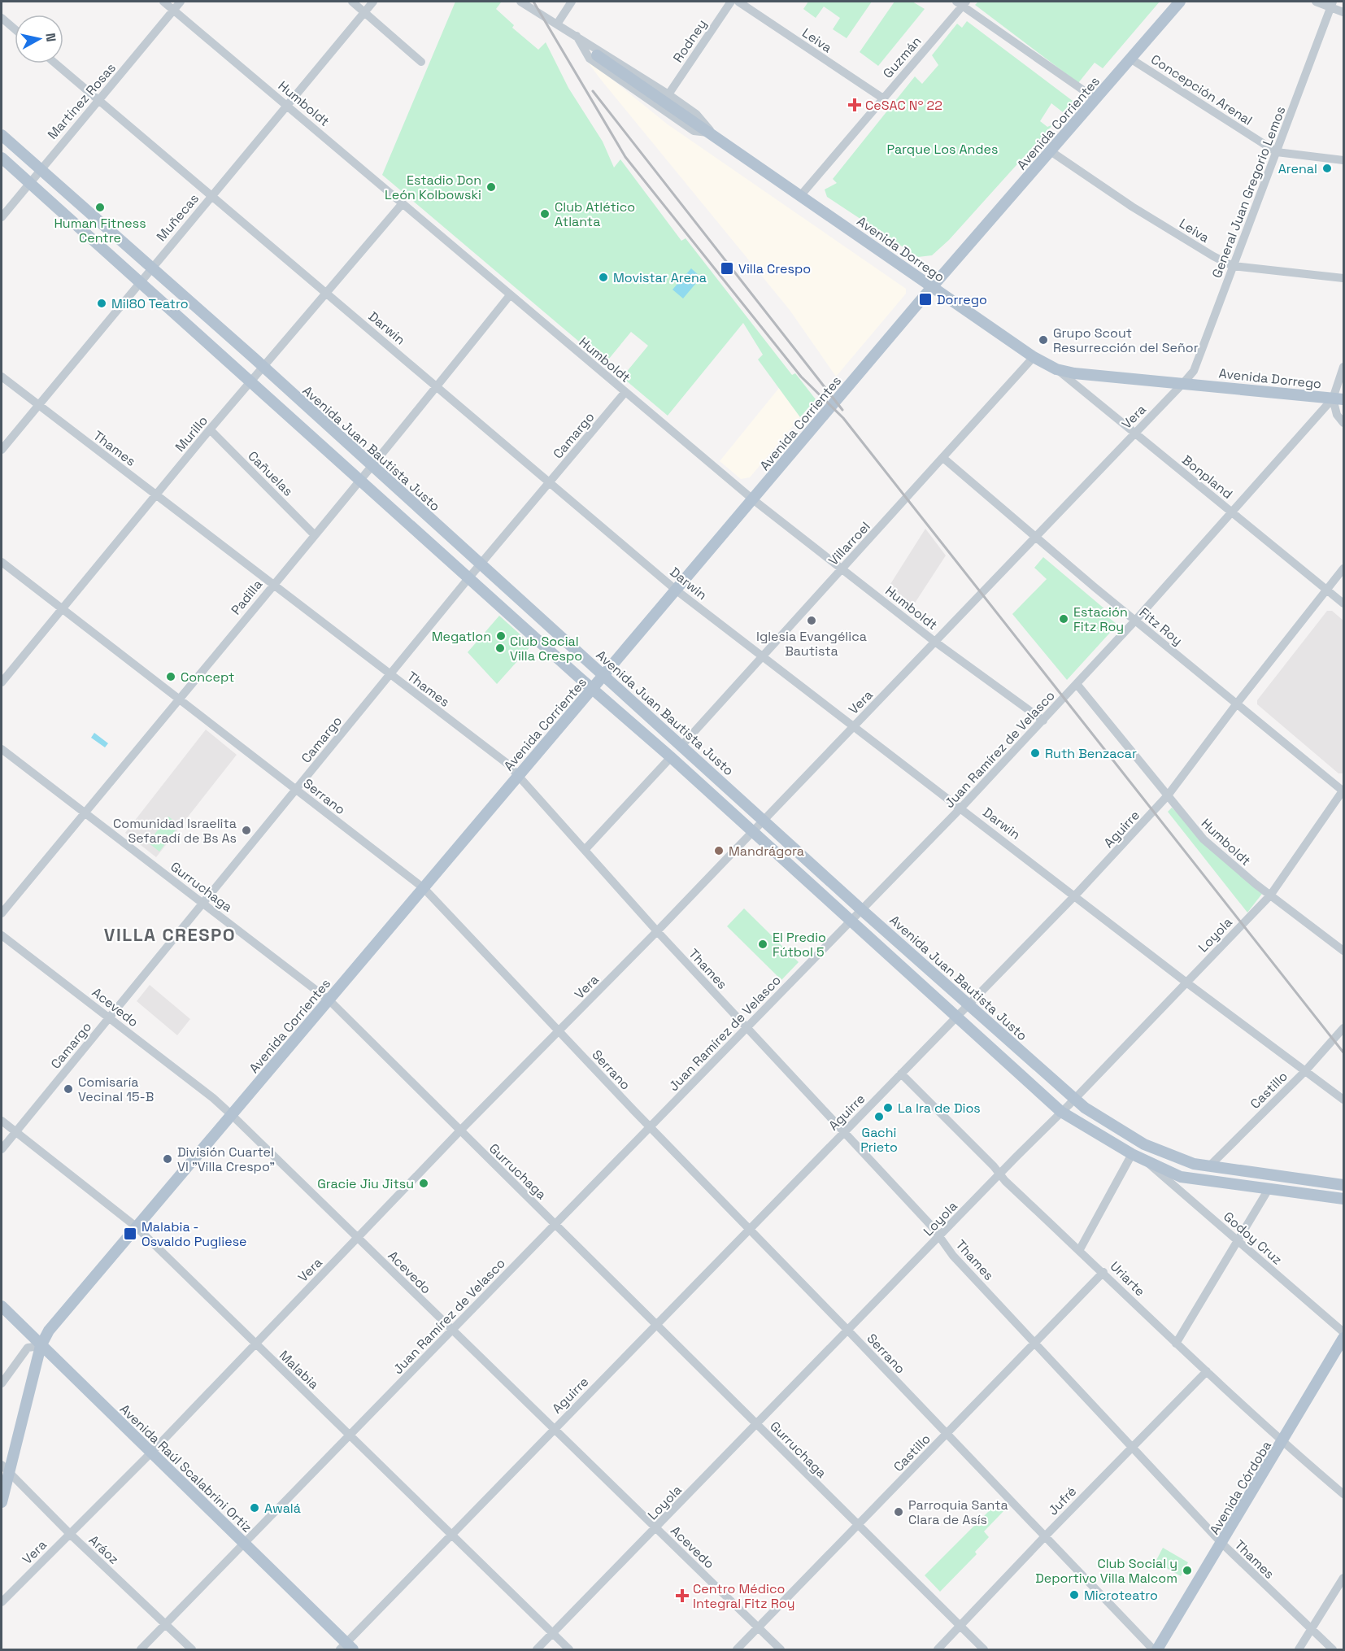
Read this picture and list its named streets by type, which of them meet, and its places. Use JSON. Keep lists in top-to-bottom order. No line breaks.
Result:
{"streets":{"main road":["Avenida Corrientes","Avenida Dorrego","Avenida Juan Bautista Justo","Avenida Raúl Scalabrini Ortiz","Avenida Córdoba"],"street":["Leiva","Rodney","Guzmán","Concepción Arenal","Martínez Rosas","Humboldt","General Juan Gregorio Lemos","Muñecas","Darwin","Vera","Murillo","Camargo","Thames","Cañuelas","Bonpland","Villarroel","Padilla","Fitz Roy","Juan Ramírez de Velasco","Serrano","Aguirre","Gurruchaga","Loyola","Acevedo","Castillo","Godoy Cruz","Uriarte","Malabia","Jufré","Aráoz"]},"crossings":[["Leiva","Guzmán"],["Leiva","Avenida Corrientes"],["Leiva","General Juan Gregorio Lemos"],["Rodney","Avenida Dorrego"],["Guzmán","Avenida Dorrego"],["Concepción Arenal","Avenida Corrientes"],["Concepción Arenal","General Juan Gregorio Lemos"],["Martínez Rosas","Humboldt"],["Martínez Rosas","Darwin"],["Martínez Rosas","Avenida Juan Bautista Justo"],["Humboldt","Avenida Corrientes"],["Humboldt","Muñecas"],["Humboldt","Vera"],["Humboldt","Murillo"],["Humboldt","Camargo"],["Humboldt","Villarroel"],["Humboldt","Padilla"],["Humboldt","Juan Ramírez de Velasco"],["Humboldt","Aguirre"],["Humboldt","Loyola"],["Avenida Corrientes","Avenida Dorrego"],["Avenida Corrientes","Darwin"],["Avenida Corrientes","Thames"],["Avenida Corrientes","Avenida Juan Bautista Justo"],["Avenida Corrientes","Serrano"],["Avenida Corrientes","Gurruchaga"],["Avenida Corrientes","Acevedo"],["Avenida Corrientes","Malabia"],["Avenida Corrientes","Avenida Raúl Scalabrini Ortiz"],["Avenida Corrientes","Aráoz"],["General Juan Gregorio Lemos","Avenida Dorrego"],["General Juan Gregorio Lemos","Vera"],["Muñecas","Darwin"],["Muñecas","Thames"],["Muñecas","Avenida Juan Bautista Justo"],["Avenida Dorrego","Vera"],["Avenida Dorrego","Bonpland"],["Avenida Dorrego","Villarroel"],["Avenida Dorrego","Juan Ramírez de Velasco"],["Darwin","Vera"],["Darwin","Murillo"],["Darwin","Camargo"],["Darwin","Villarroel"],["Darwin","Padilla"],["Darwin","Juan Ramírez de Velasco"],["Darwin","Aguirre"],["Darwin","Loyola"],["Darwin","Castillo"],["Vera","Thames"],["Vera","Avenida Juan Bautista Justo"],["Vera","Bonpland"],["Vera","Fitz Roy"],["Vera","Serrano"],["Vera","Gurruchaga"],["Vera","Acevedo"],["Vera","Malabia"],["Vera","Avenida Raúl Scalabrini Ortiz"],["Vera","Aráoz"],["Murillo","Thames"],["Murillo","Avenida Juan Bautista Justo"],["Murillo","Cañuelas"],["Murillo","Serrano"],["Camargo","Thames"],["Camargo","Avenida Juan Bautista Justo"],["Camargo","Serrano"],["Camargo","Gurruchaga"],["Camargo","Acevedo"],["Camargo","Malabia"],["Thames","Padilla"],["Thames","Juan Ramírez de Velasco"],["Thames","Aguirre"],["Thames","Loyola"],["Thames","Castillo"],["Thames","Avenida Córdoba"],["Thames","Jufré"],["Avenida Juan Bautista Justo","Villarroel"],["Avenida Juan Bautista Justo","Padilla"],["Avenida Juan Bautista Justo","Juan Ramírez de Velasco"],["Avenida Juan Bautista Justo","Aguirre"],["Avenida Juan Bautista Justo","Loyola"],["Avenida Juan Bautista Justo","Castillo"],["Cañuelas","Padilla"],["Bonpland","Juan Ramírez de Velasco"],["Bonpland","Aguirre"],["Villarroel","Fitz Roy"],["Padilla","Serrano"],["Padilla","Gurruchaga"],["Fitz Roy","Juan Ramírez de Velasco"],["Fitz Roy","Aguirre"],["Fitz Roy","Loyola"],["Juan Ramírez de Velasco","Serrano"],["Juan Ramírez de Velasco","Gurruchaga"],["Juan Ramírez de Velasco","Acevedo"],["Juan Ramírez de Velasco","Malabia"],["Juan Ramírez de Velasco","Avenida Raúl Scalabrini Ortiz"],["Juan Ramírez de Velasco","Aráoz"],["Serrano","Aguirre"],["Serrano","Loyola"],["Serrano","Castillo"],["Serrano","Jufré"],["Aguirre","Gurruchaga"],["Aguirre","Acevedo"],["Aguirre","Uriarte"],["Aguirre","Malabia"],["Aguirre","Avenida Raúl Scalabrini Ortiz"],["Gurruchaga","Loyola"],["Gurruchaga","Castillo"],["Gurruchaga","Jufré"],["Loyola","Acevedo"],["Loyola","Uriarte"],["Loyola","Malabia"],["Acevedo","Castillo"],["Castillo","Uriarte"],["Uriarte","Avenida Córdoba"],["Uriarte","Jufré"]],"districts":["VILLA CRESPO"],"parks":["Parque Los Andes"],"places":{"health":["CeSAC Nº 22","Centro Médico Integral Fitz Roy"],"other":["Arenal","Estadio Don León Kolbowski","Human Fitness Centre","Club Atlético Atlanta","Movistar Arena","Mil80 Teatro","Grupo Scout Resurrección del Señor","Estación Fitz Roy","Iglesia Evangélica Bautista","Megatlon","Club Social Villa Crespo","Concept","Ruth Benzacar","Comunidad Israelita Sefaradí de Bs As","Mandrágora","El Predio Fútbol 5","Comisaría Vecinal 15-B","La Ira de Dios","Gachi Prieto","División Cuartel VI \"Villa Crespo\"","Gracie Jiu Jitsu","Awalá","Parroquia Santa Clara de Asís","Club Social y Deportivo Villa Malcom","Microteatro"],"transit":["Villa Crespo","Dorrego","Malabia - Osvaldo Pugliese"]},"north":"right"}
